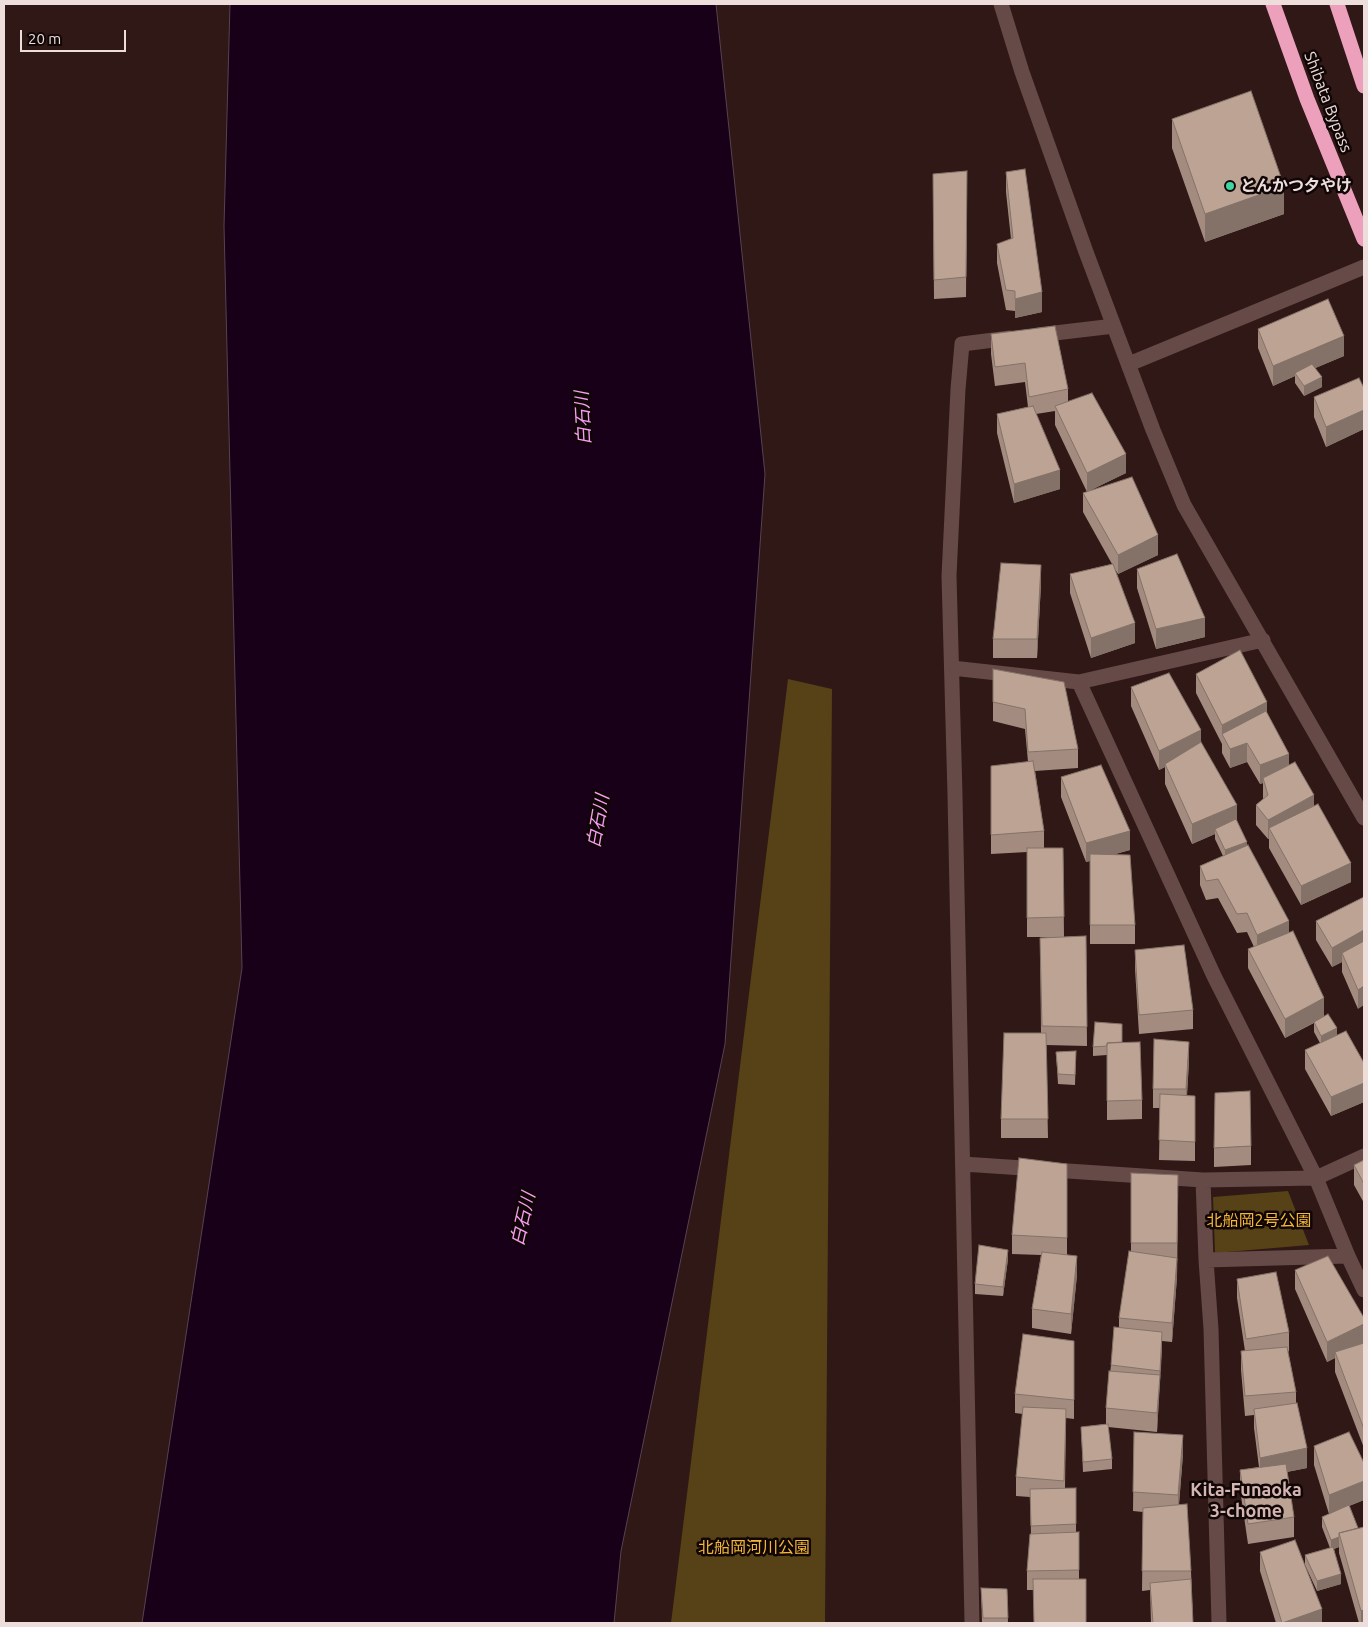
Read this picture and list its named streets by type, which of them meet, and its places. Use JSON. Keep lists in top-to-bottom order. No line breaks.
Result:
{"streets":{"highway":["Shibata Bypass"]},"districts":["Kita-Funaoka 3-chome"],"water":["白石川"],"parks":["北船岡2号公園","北船岡河川公園"],"places":["とんかつ夕やけ"],"scale_bar":"20 m"}
